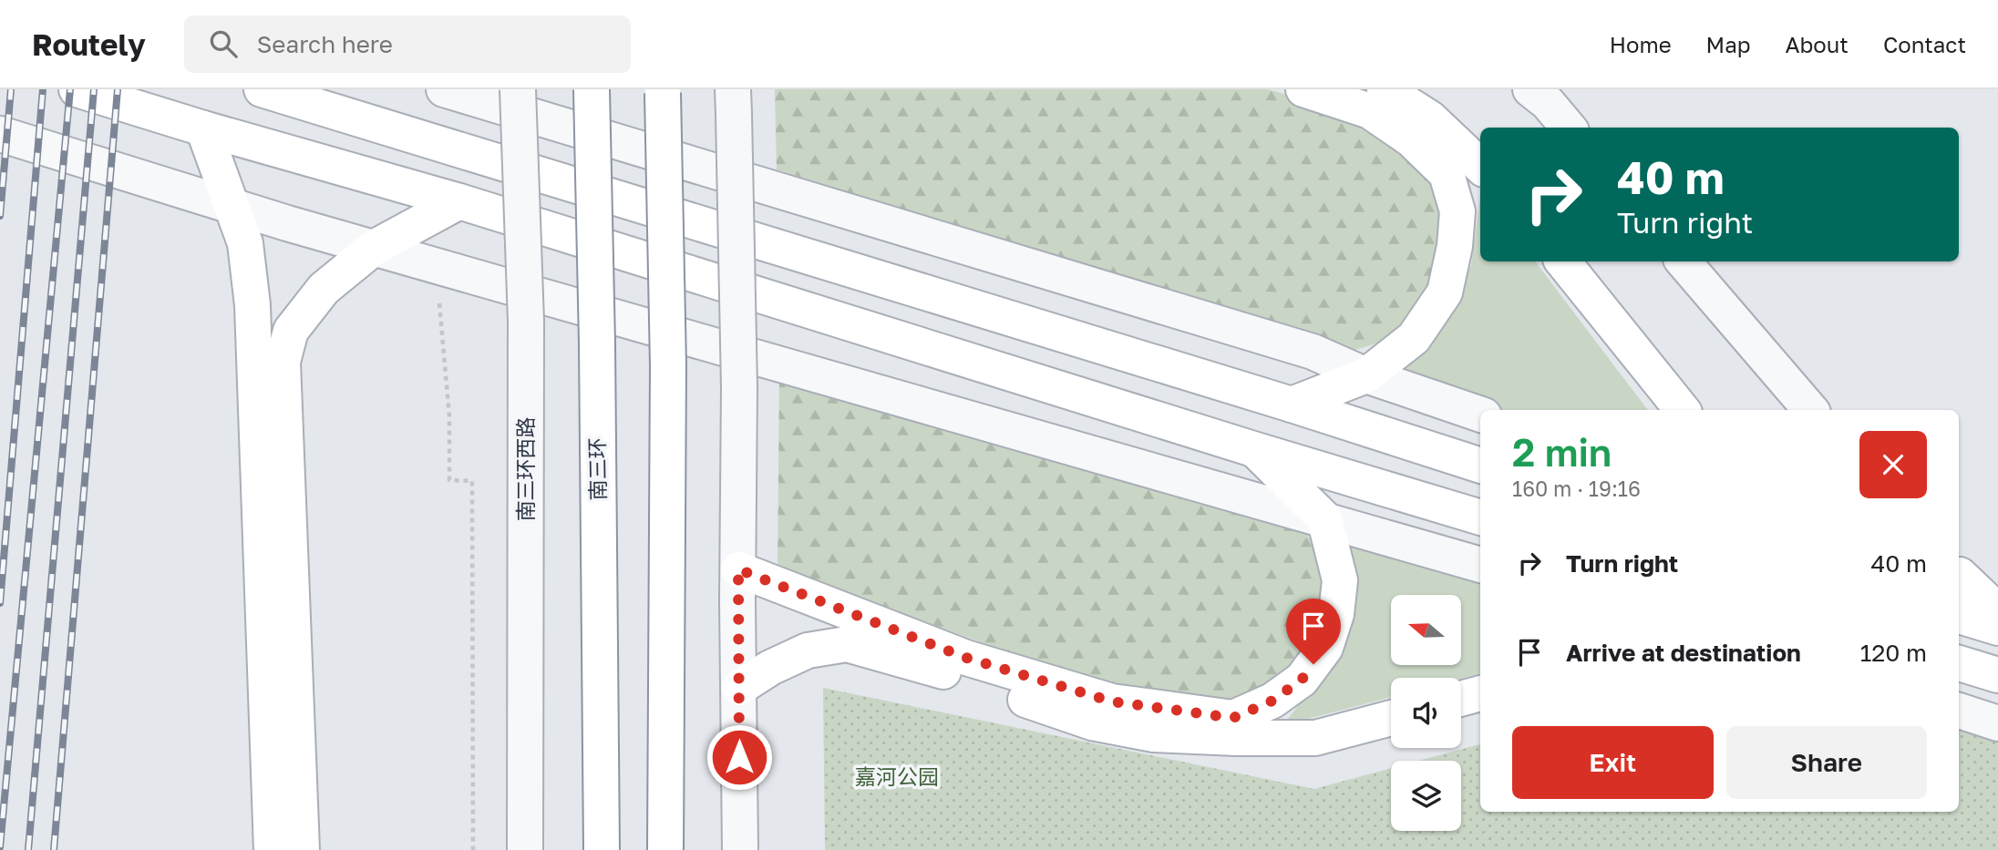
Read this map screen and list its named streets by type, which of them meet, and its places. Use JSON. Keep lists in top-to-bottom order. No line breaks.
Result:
{"streets":{"main road":["南三环"],"street":["南三环西路"]},"parks":["嘉河公园"],"north":"left","page":{"header":"Routely","search":"Search here","nav":["Home","Map","About","Contact"],"turn":["40 m","Turn right"],"heading":["2 min","160 m · 19:16"],"list":[{"name":"Turn right","value":"40 m"},{"name":"Arrive at destination","value":"120 m"}],"buttons":["Exit","Share"]}}
